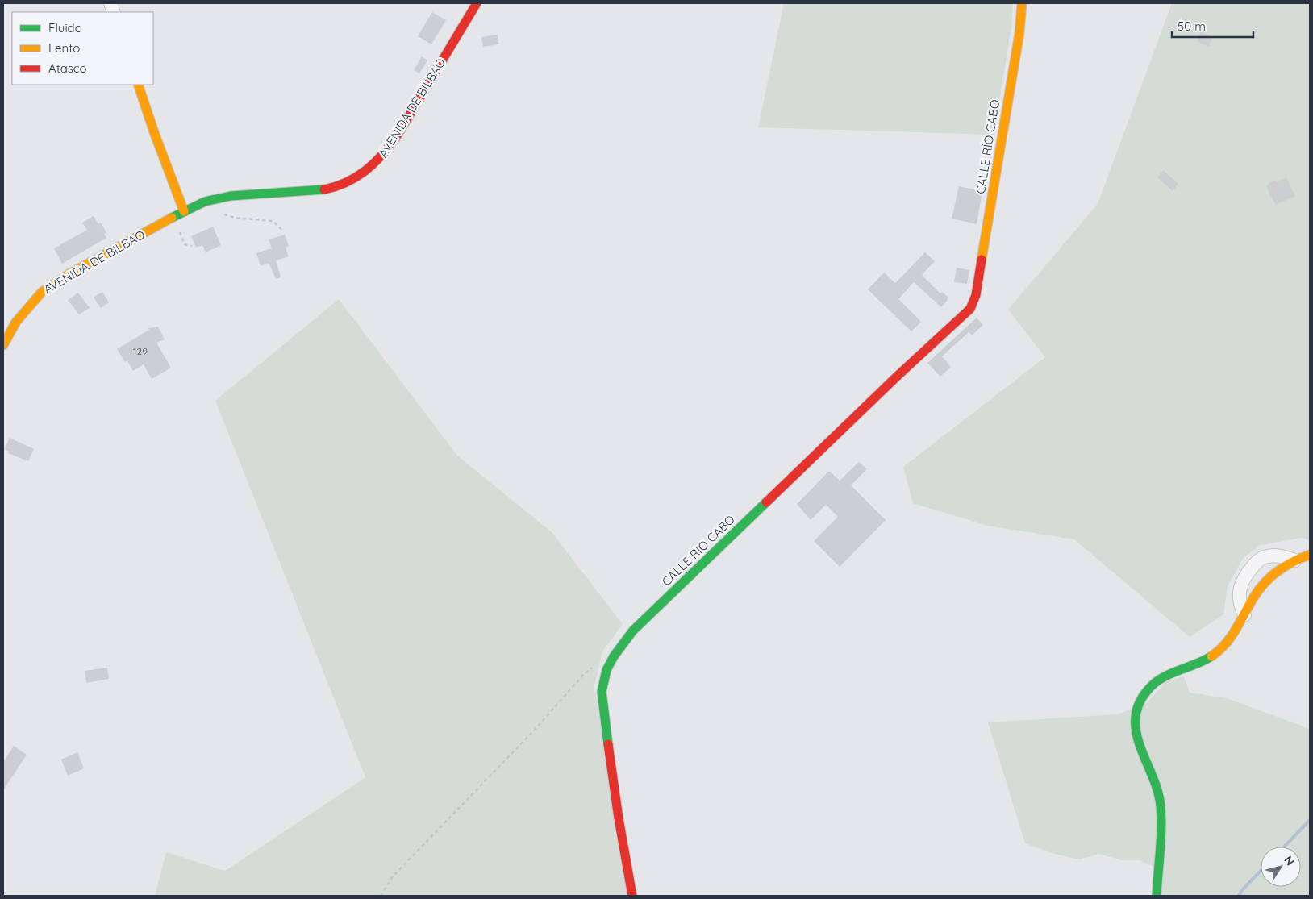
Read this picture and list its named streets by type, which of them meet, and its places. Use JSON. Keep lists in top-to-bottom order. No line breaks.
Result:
{"streets":{"main road":["AVENIDA DE BILBAO","CALLE RÍO CABO","CALLE RIO CABO"]},"crossings":[["CALLE RÍO CABO","CALLE RIO CABO"]],"house_numbers":["129"],"legend":["Fluido","Lento","Atasco"],"scale_bar":"50 m","north":"top right"}
